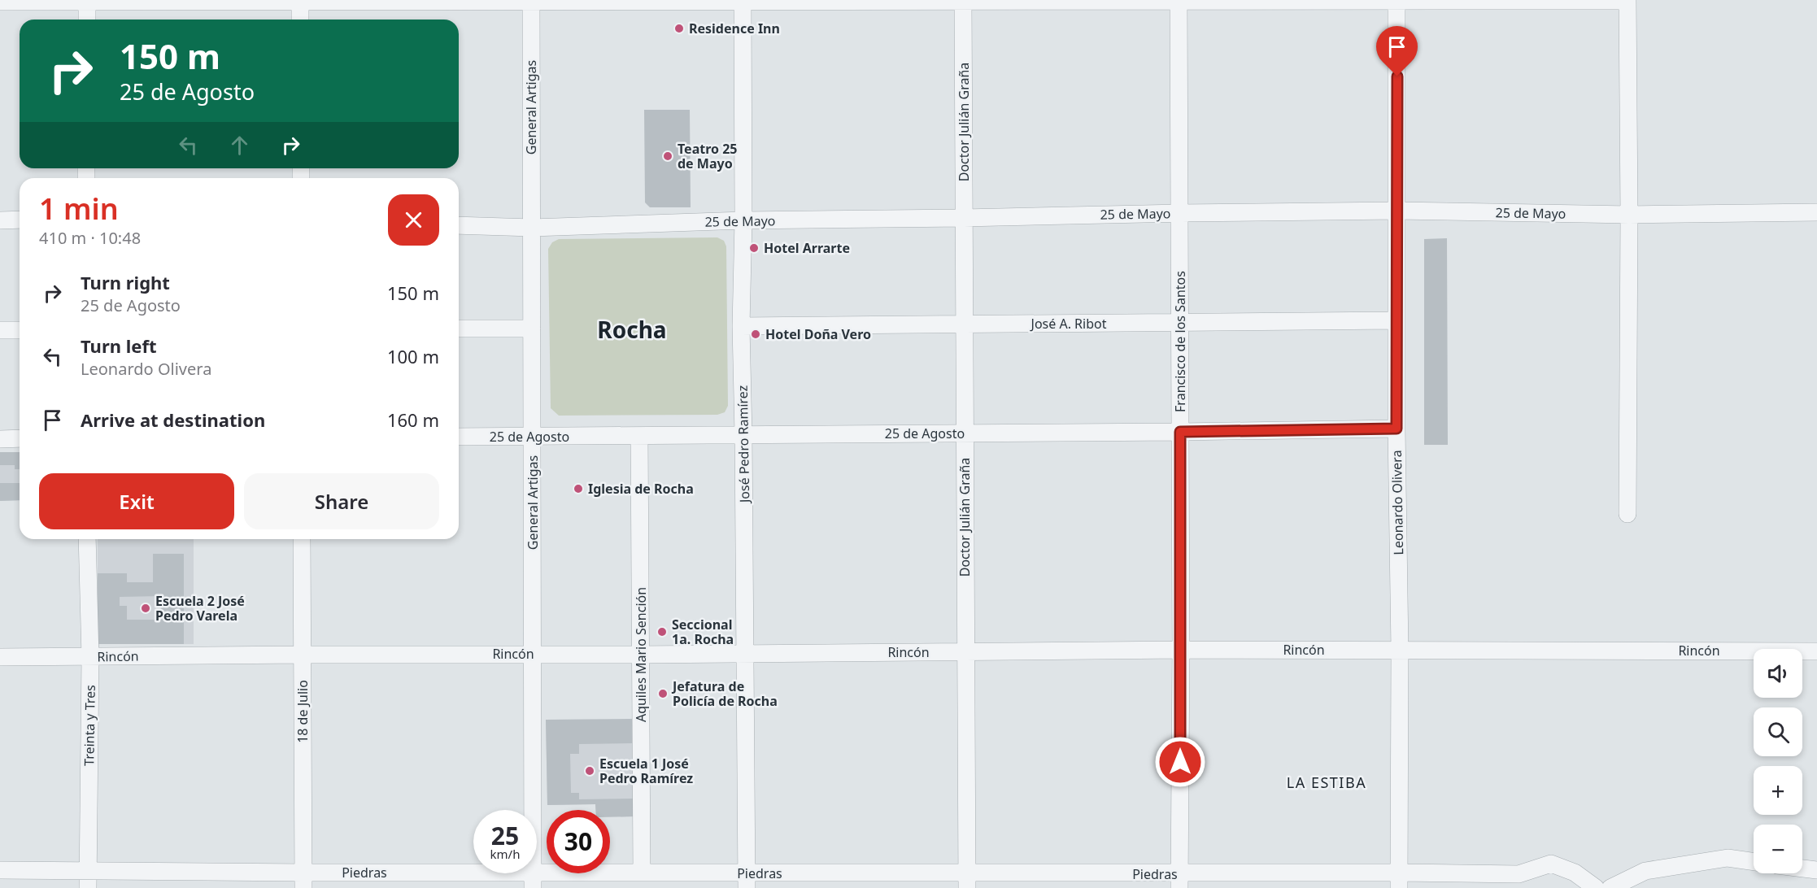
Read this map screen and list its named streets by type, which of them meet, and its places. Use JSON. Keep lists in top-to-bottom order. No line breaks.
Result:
{"streets":{"street":["General Artigas","Doctor Julián Graña","25 de Mayo","José A. Ribot","Francisco de los Santos","25 de Agosto","José Pedro Ramírez","Leonardo Olivera","Rincón","Aquiles Mario Sención","18 de Julio","Treinta y Tres","Piedras"]},"crossings":[["General Artigas","25 de Mayo"],["General Artigas","25 de Agosto"],["General Artigas","Rincón"],["General Artigas","Piedras"],["Doctor Julián Graña","25 de Mayo"],["Doctor Julián Graña","José A. Ribot"],["Doctor Julián Graña","25 de Agosto"],["Doctor Julián Graña","Rincón"],["Doctor Julián Graña","Piedras"],["25 de Mayo","Francisco de los Santos"],["25 de Mayo","José Pedro Ramírez"],["25 de Mayo","Leonardo Olivera"],["José A. Ribot","Francisco de los Santos"],["José A. Ribot","José Pedro Ramírez"],["José A. Ribot","Leonardo Olivera"],["Francisco de los Santos","25 de Agosto"],["Francisco de los Santos","Rincón"],["Francisco de los Santos","Piedras"],["25 de Agosto","José Pedro Ramírez"],["25 de Agosto","Leonardo Olivera"],["25 de Agosto","Aquiles Mario Sención"],["José Pedro Ramírez","Rincón"],["José Pedro Ramírez","Piedras"],["Leonardo Olivera","Rincón"],["Leonardo Olivera","Piedras"],["Rincón","Aquiles Mario Sención"],["Rincón","18 de Julio"],["Rincón","Treinta y Tres"],["Aquiles Mario Sención","Piedras"],["18 de Julio","Piedras"],["Treinta y Tres","Piedras"]],"districts":["Rocha","LA ESTIBA"],"places":["Residence Inn","Teatro 25 de Mayo","Hotel Arrarte","Hotel Doña Vero","Iglesia de Rocha","Escuela 2 José Pedro Varela","Seccional 1a. Rocha","Jefatura de Policía de Rocha","Escuela 1 José Pedro Ramírez"],"page":{"turn":["150 m","25 de Agosto"],"heading":["1 min","410 m · 10:48"],"list":[{"name":"Turn right","note":"25 de Agosto","value":"150 m"},{"name":"Turn left","note":"Leonardo Olivera","value":"100 m"},{"name":"Arrive at destination","value":"160 m"}],"buttons":["Exit","Share"],"map_buttons":["+","−"],"speed":"25 km/h","limit":"30"}}
